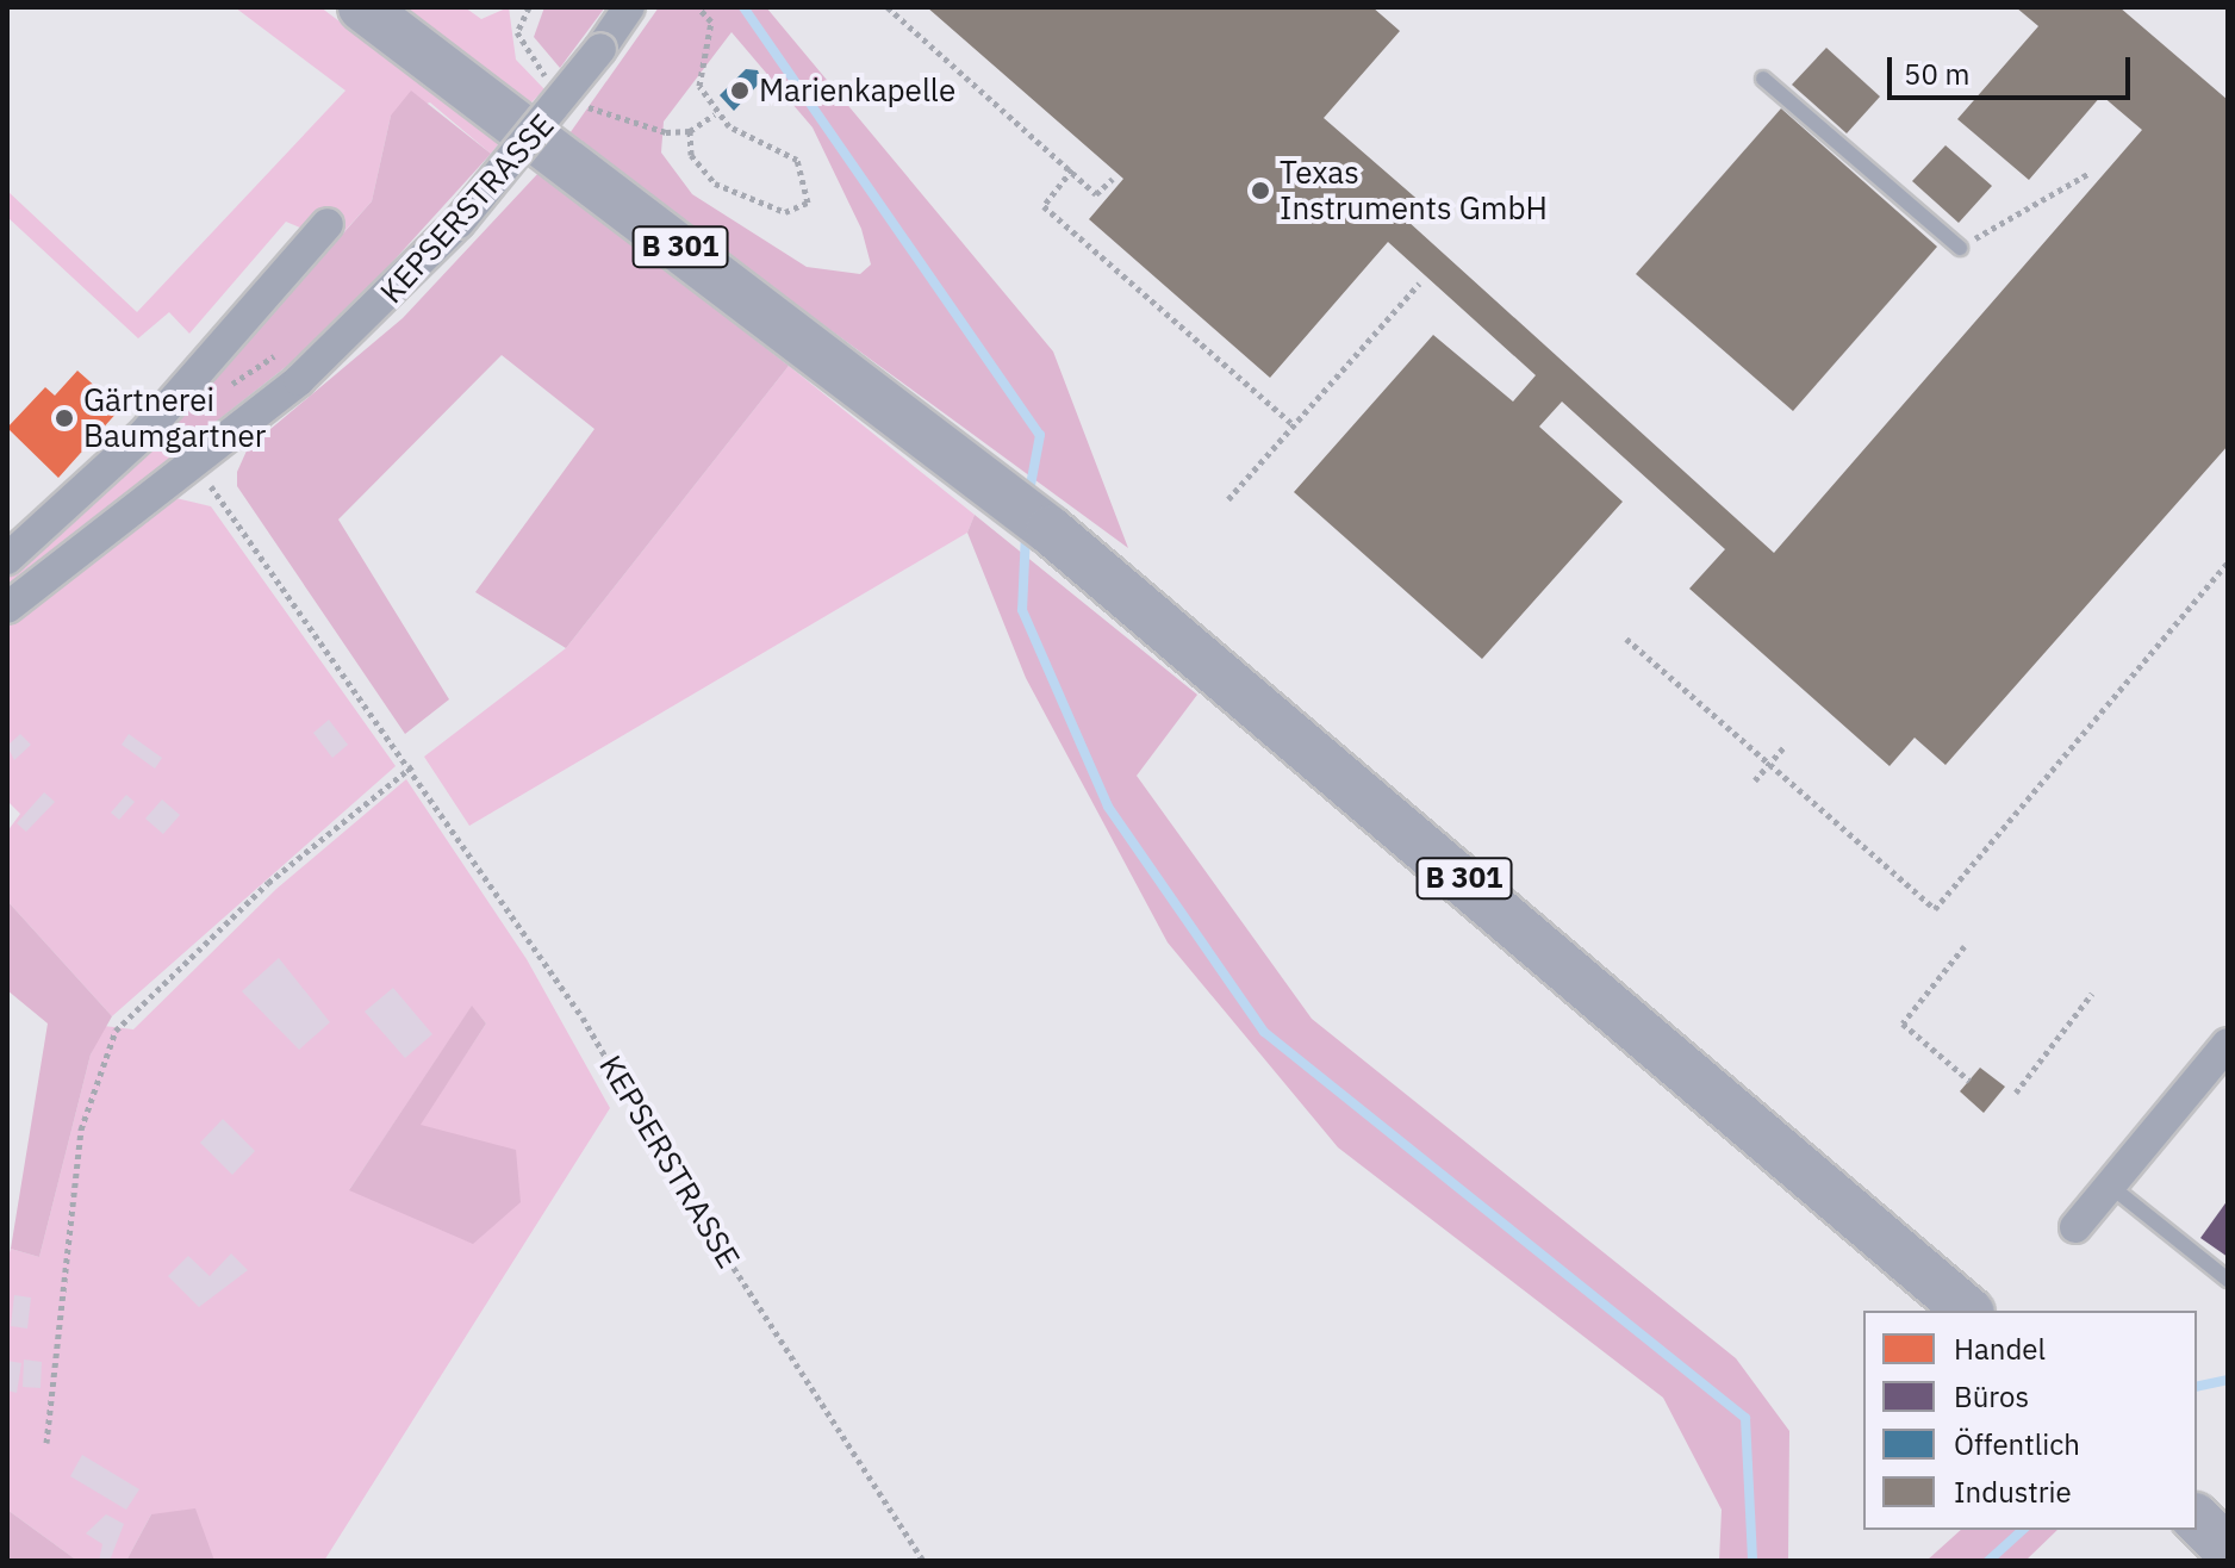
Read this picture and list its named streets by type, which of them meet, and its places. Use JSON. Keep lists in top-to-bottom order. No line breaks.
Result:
{"streets":{"main road":["B 301"],"street":["KEPSERSTRASSE"]},"places":["Marienkapelle","Texas Instruments GmbH","Gärtnerei Baumgartner"],"legend":["Handel","Büros","Öffentlich","Industrie"],"scale_bar":"50 m"}
